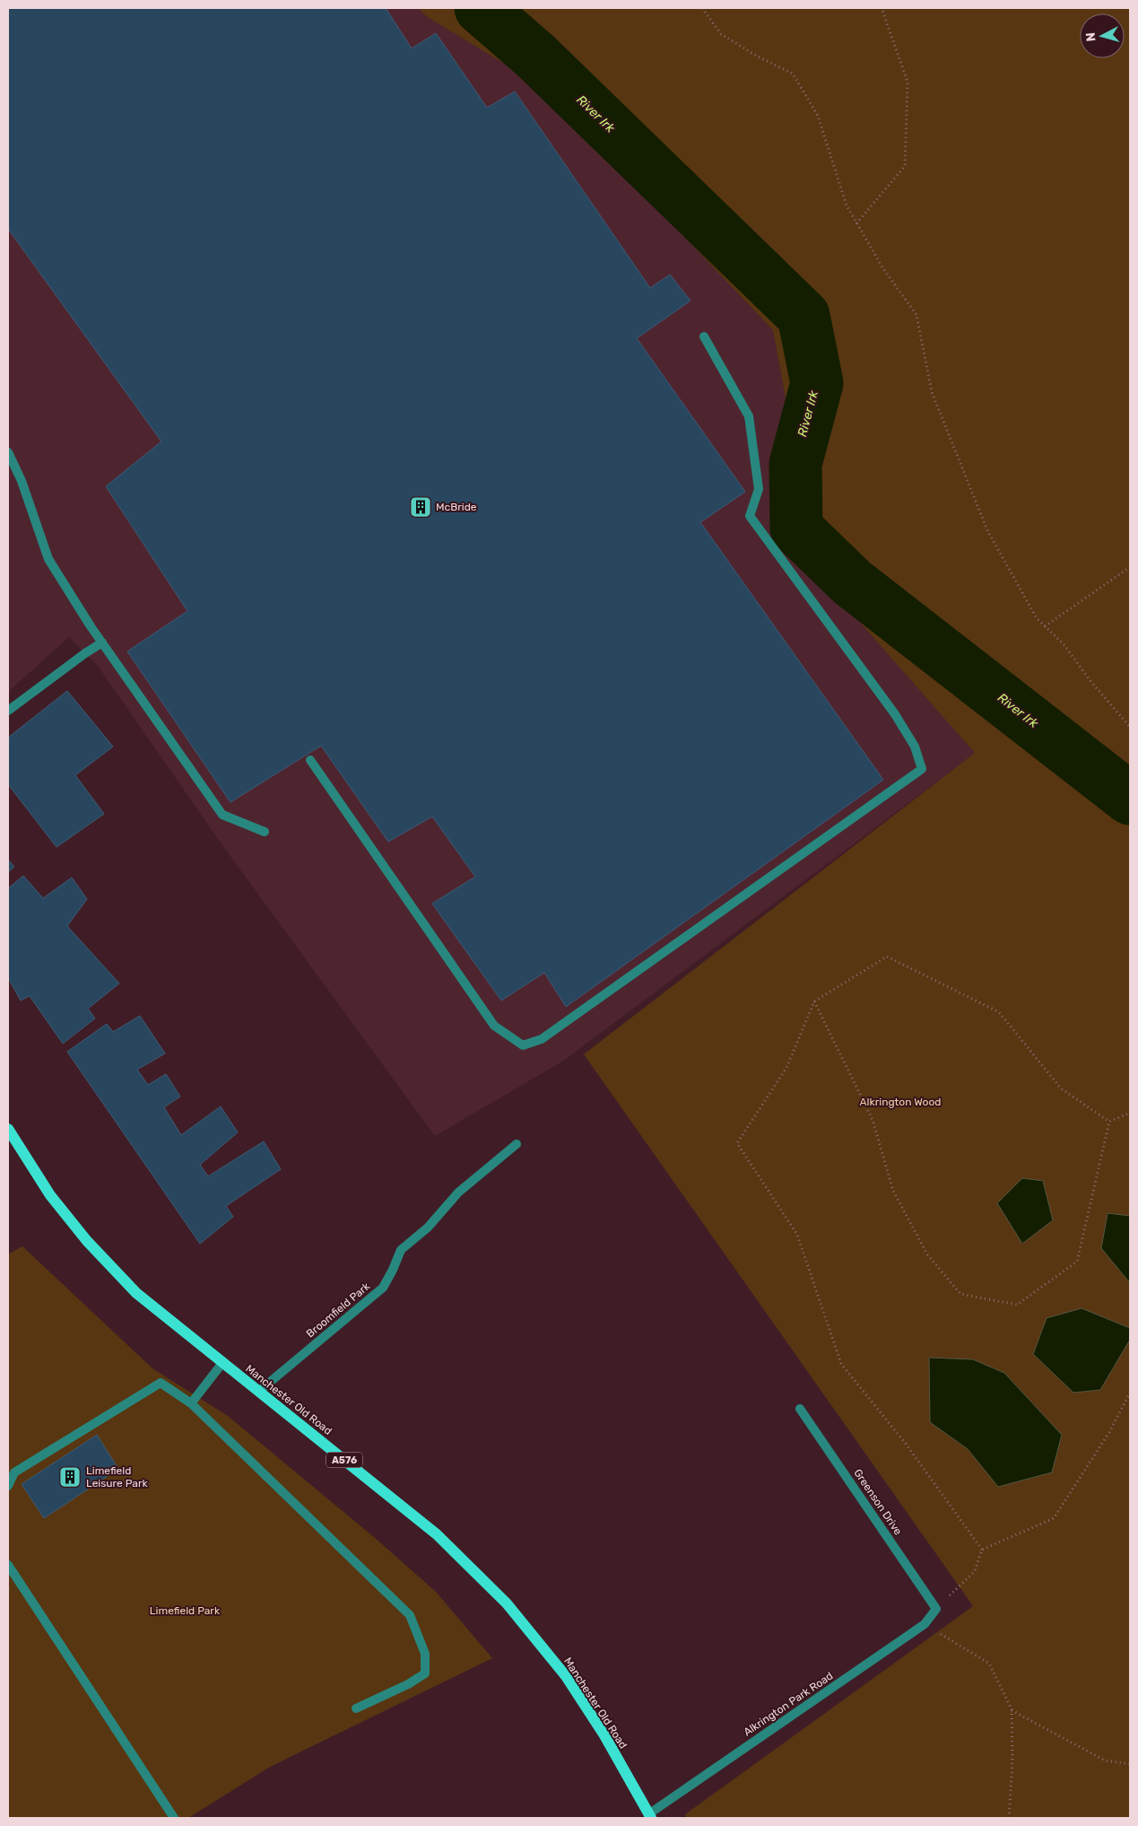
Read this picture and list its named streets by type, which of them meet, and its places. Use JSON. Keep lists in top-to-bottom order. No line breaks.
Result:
{"streets":{"main road":["Manchester Old Road","A576"],"street":["Broomfield Park","Greenson Drive","Alkrington Park Road"]},"crossings":[["Broomfield Park","Manchester Old Road"],["Manchester Old Road","Alkrington Park Road"],["Greenson Drive","Alkrington Park Road"]],"water":["River Irk"],"parks":["Alkrington Wood","Limefield Park"],"places":{"building":["McBride","Limefield Leisure Park"]},"north":"left"}
